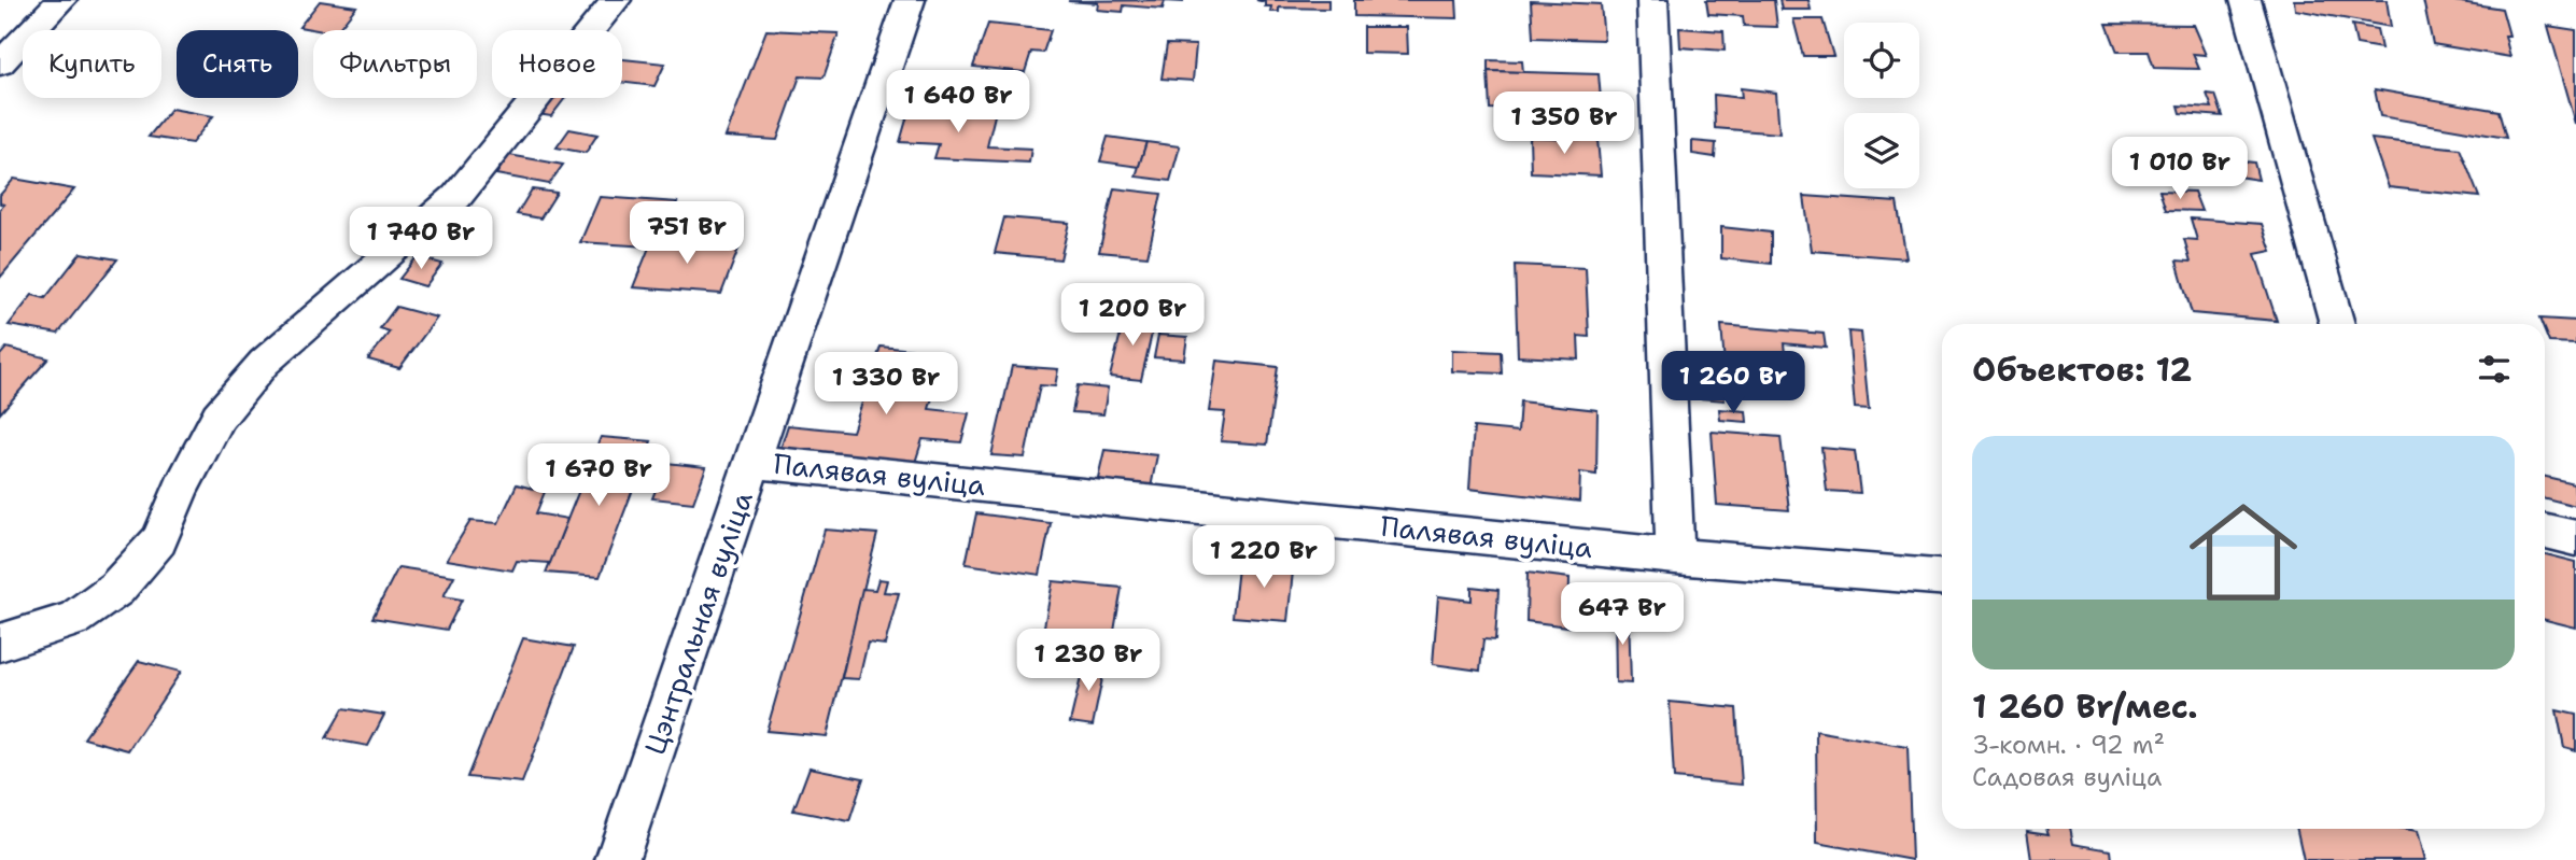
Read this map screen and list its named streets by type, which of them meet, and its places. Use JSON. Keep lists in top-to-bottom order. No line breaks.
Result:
{"streets":{"street":["Палявая вуліца","Цэнтральная вуліца"]},"crossings":[["Палявая вуліца","Цэнтральная вуліца"]],"page":{"chip":["Купить","Снять","Фильтры","Новое"],"price":["1 640 Br","1 350 Br","1 010 Br","751 Br","1 740 Br","1 200 Br","1 260 Br","1 330 Br","1 670 Br","1 220 Br","647 Br","1 230 Br"],"heading":"Объектов: 12","list":[{"name":"1 260 Br/мес.","note":"3-комн. · 92 m² · Садовая вуліца"}]}}
